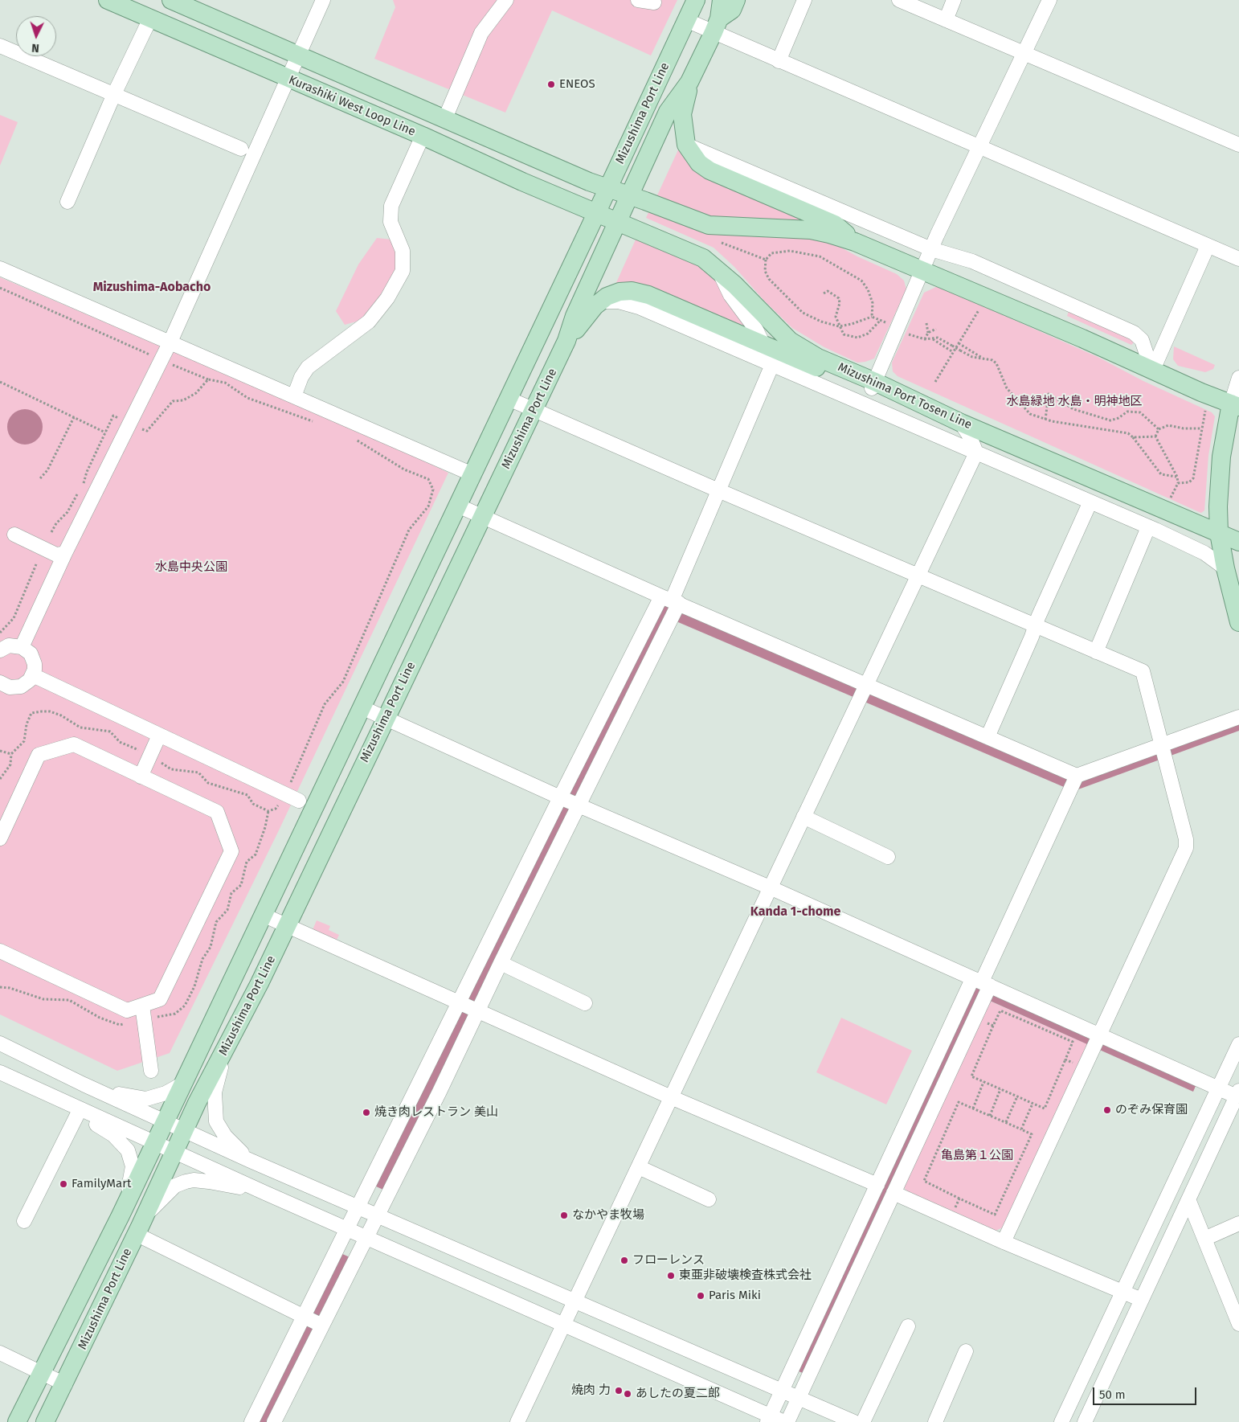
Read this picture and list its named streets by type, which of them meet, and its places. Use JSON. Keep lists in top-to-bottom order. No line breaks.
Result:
{"streets":{"main road":["Kurashiki West Loop Line","Mizushima Port Line","Mizushima Port Tosen Line"]},"crossings":[["Kurashiki West Loop Line","Mizushima Port Line"],["Kurashiki West Loop Line","Mizushima Port Tosen Line"],["Mizushima Port Line","Mizushima Port Tosen Line"]],"districts":["Mizushima-Aobacho","Kanda 1-chome"],"parks":["水島緑地 水島・明神地区","水島中央公園","亀島第１公園"],"places":["ENEOS","のぞみ保育園","焼き肉レストラン 美山","FamilyMart","なかやま牧場","フローレンス","東亜非破壊検査株式会社","Paris Miki","焼肉 力","あしたの夏二郎"],"scale_bar":"50 m","north":"bottom"}
